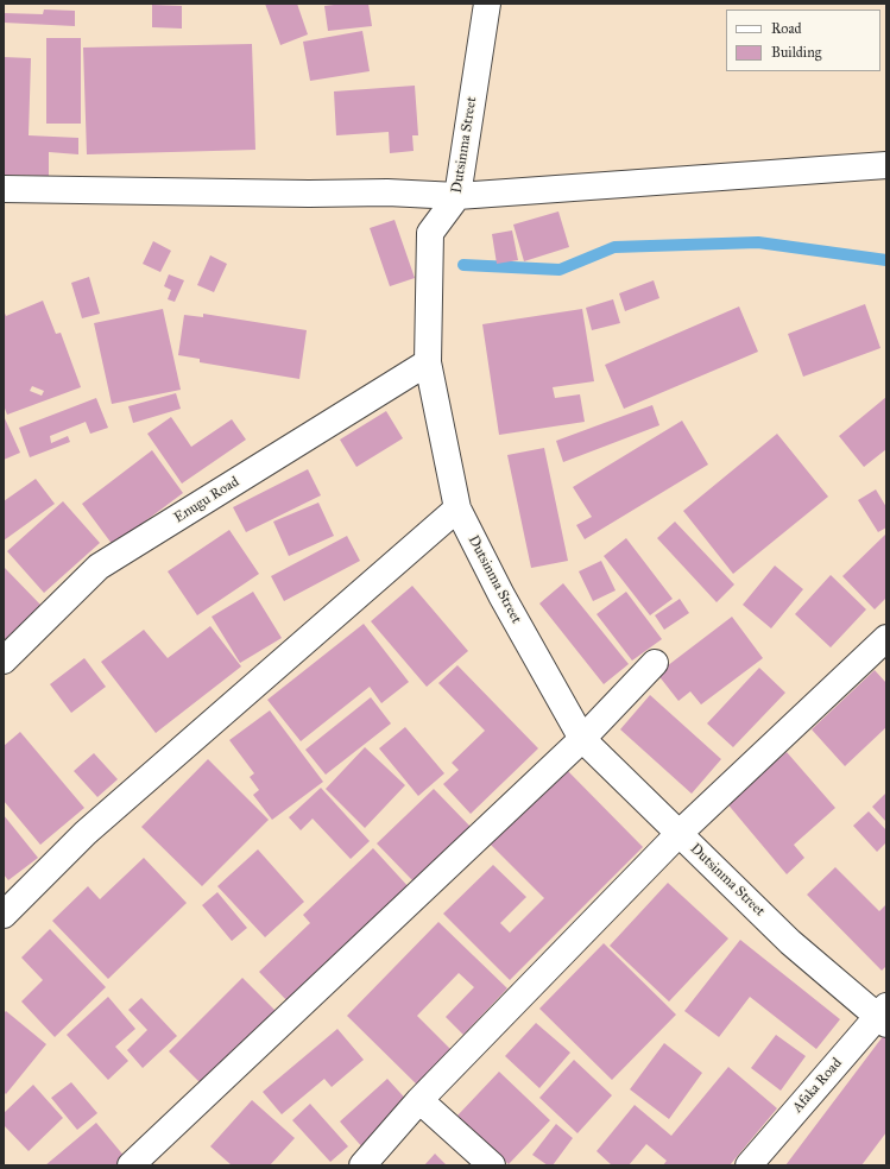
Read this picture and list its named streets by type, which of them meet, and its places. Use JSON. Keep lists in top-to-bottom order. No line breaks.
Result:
{"streets":{"street":["Dutsinma Street","Enugu Road","Afaka Road"]},"crossings":[["Dutsinma Street","Enugu Road"],["Dutsinma Street","Afaka Road"]],"legend":["Road","Building"]}
